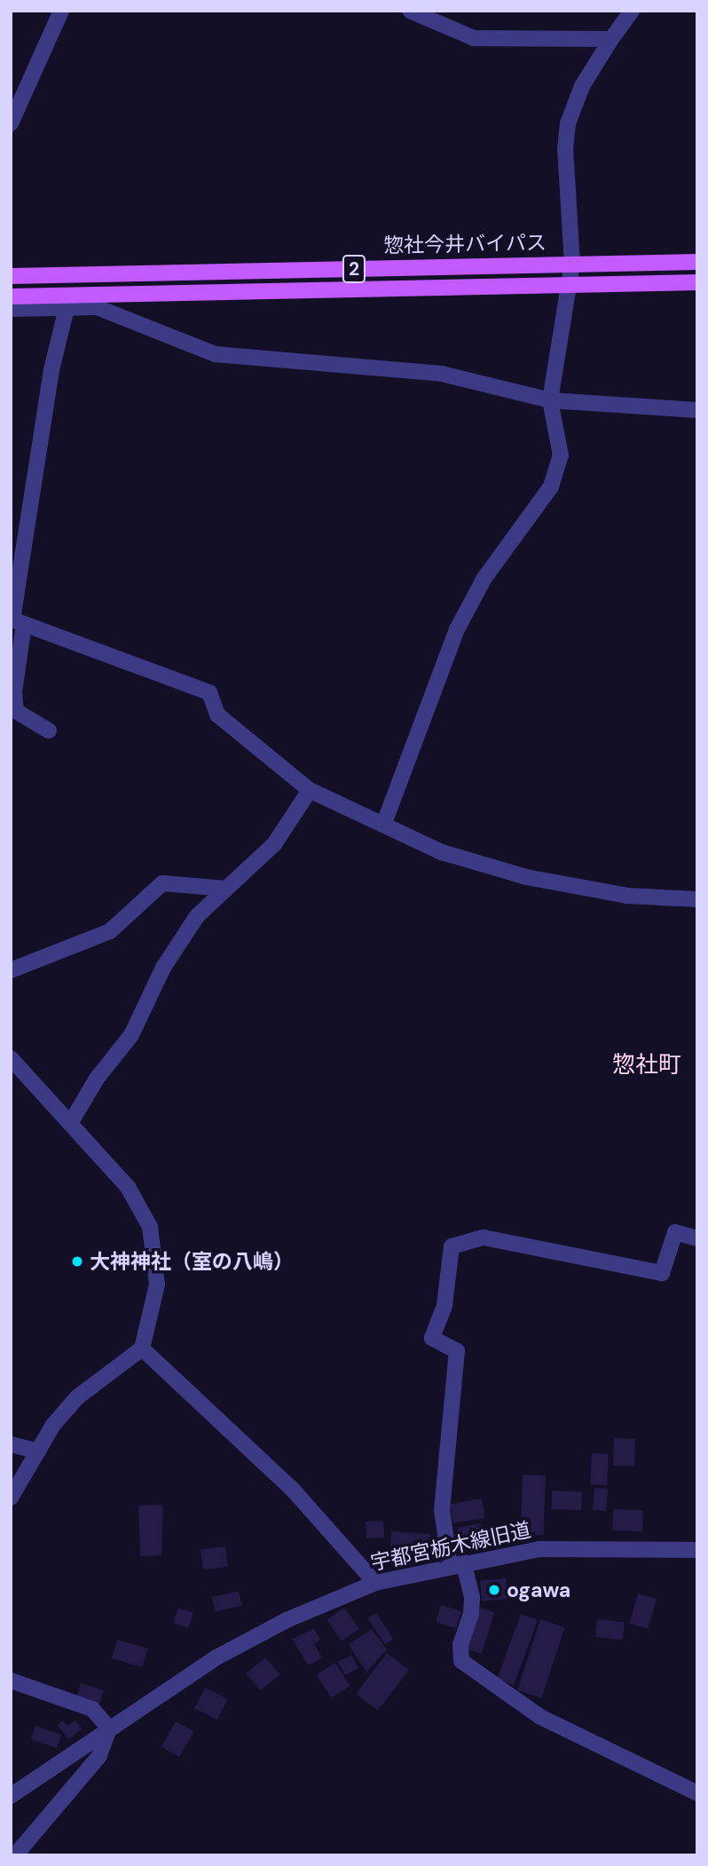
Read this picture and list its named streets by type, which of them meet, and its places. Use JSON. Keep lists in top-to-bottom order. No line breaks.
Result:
{"streets":{"main road":["惣社今井バイパス","2"],"street":["宇都宮栃木線旧道"]},"districts":["惣社町"],"places":["大神神社（室の八嶋）","ogawa"]}
